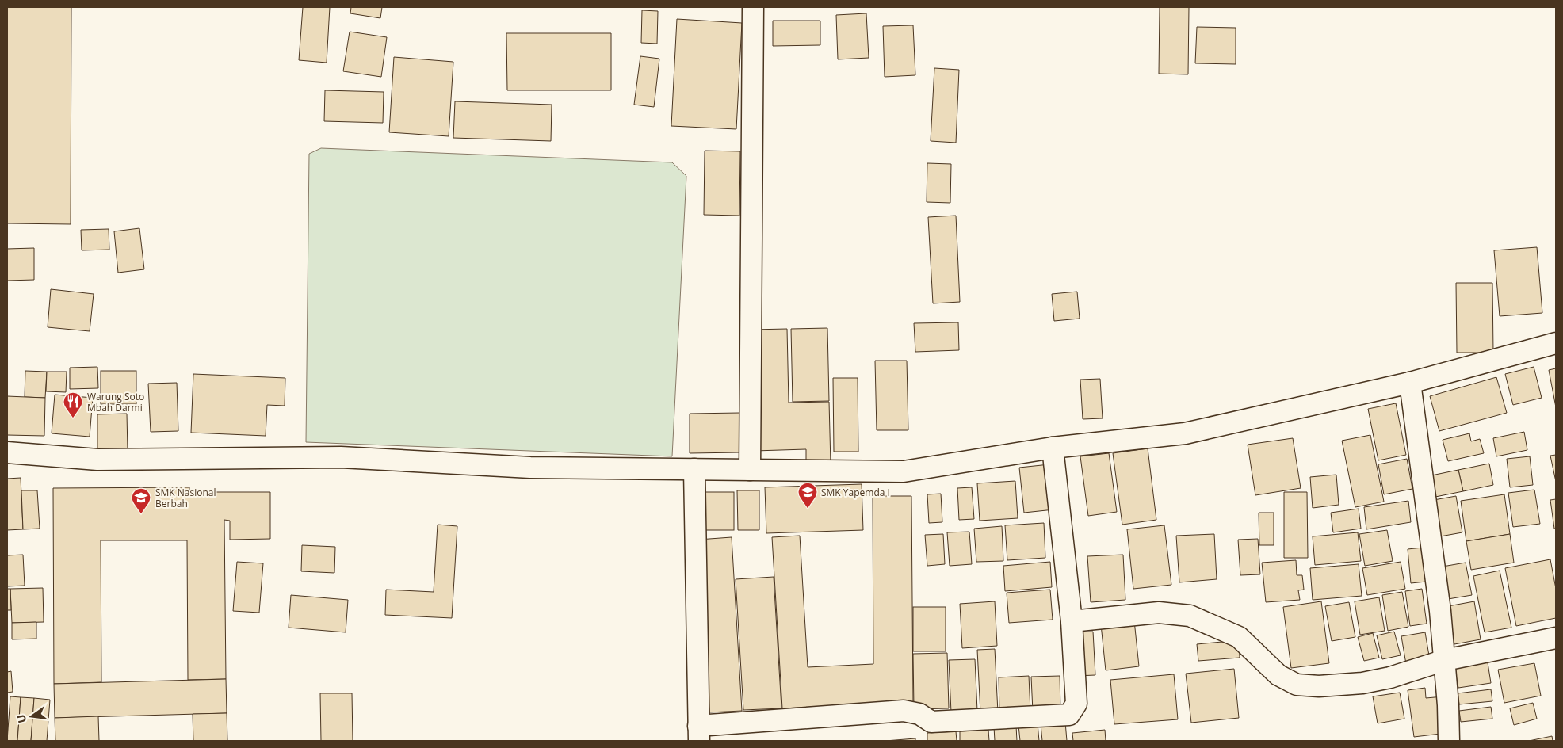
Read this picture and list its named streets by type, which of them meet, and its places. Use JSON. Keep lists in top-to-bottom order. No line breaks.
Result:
{"places":{"restaurant":["Warung Soto Mbah Darmi"],"school or university":["SMK Yapemda I","SMK Nasional Berbah"]},"north":"left"}
